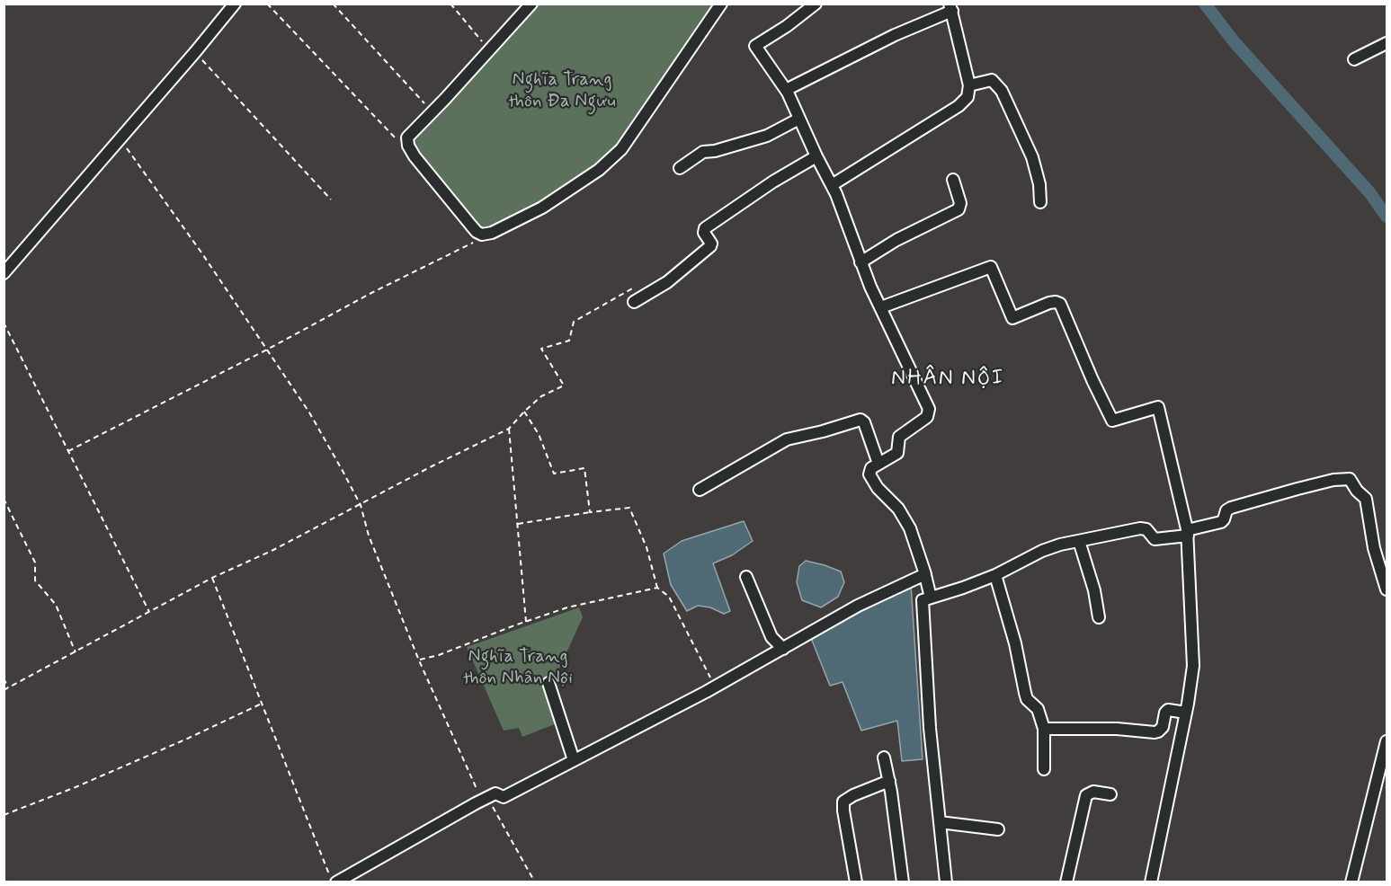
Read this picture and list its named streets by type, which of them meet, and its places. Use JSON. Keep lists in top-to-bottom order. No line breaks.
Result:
{"districts":["NHÂN NỘI"],"parks":["Nghĩa Trang thôn Đa Ngưu","Nghĩa Trang thôn Nhân Nội"]}
